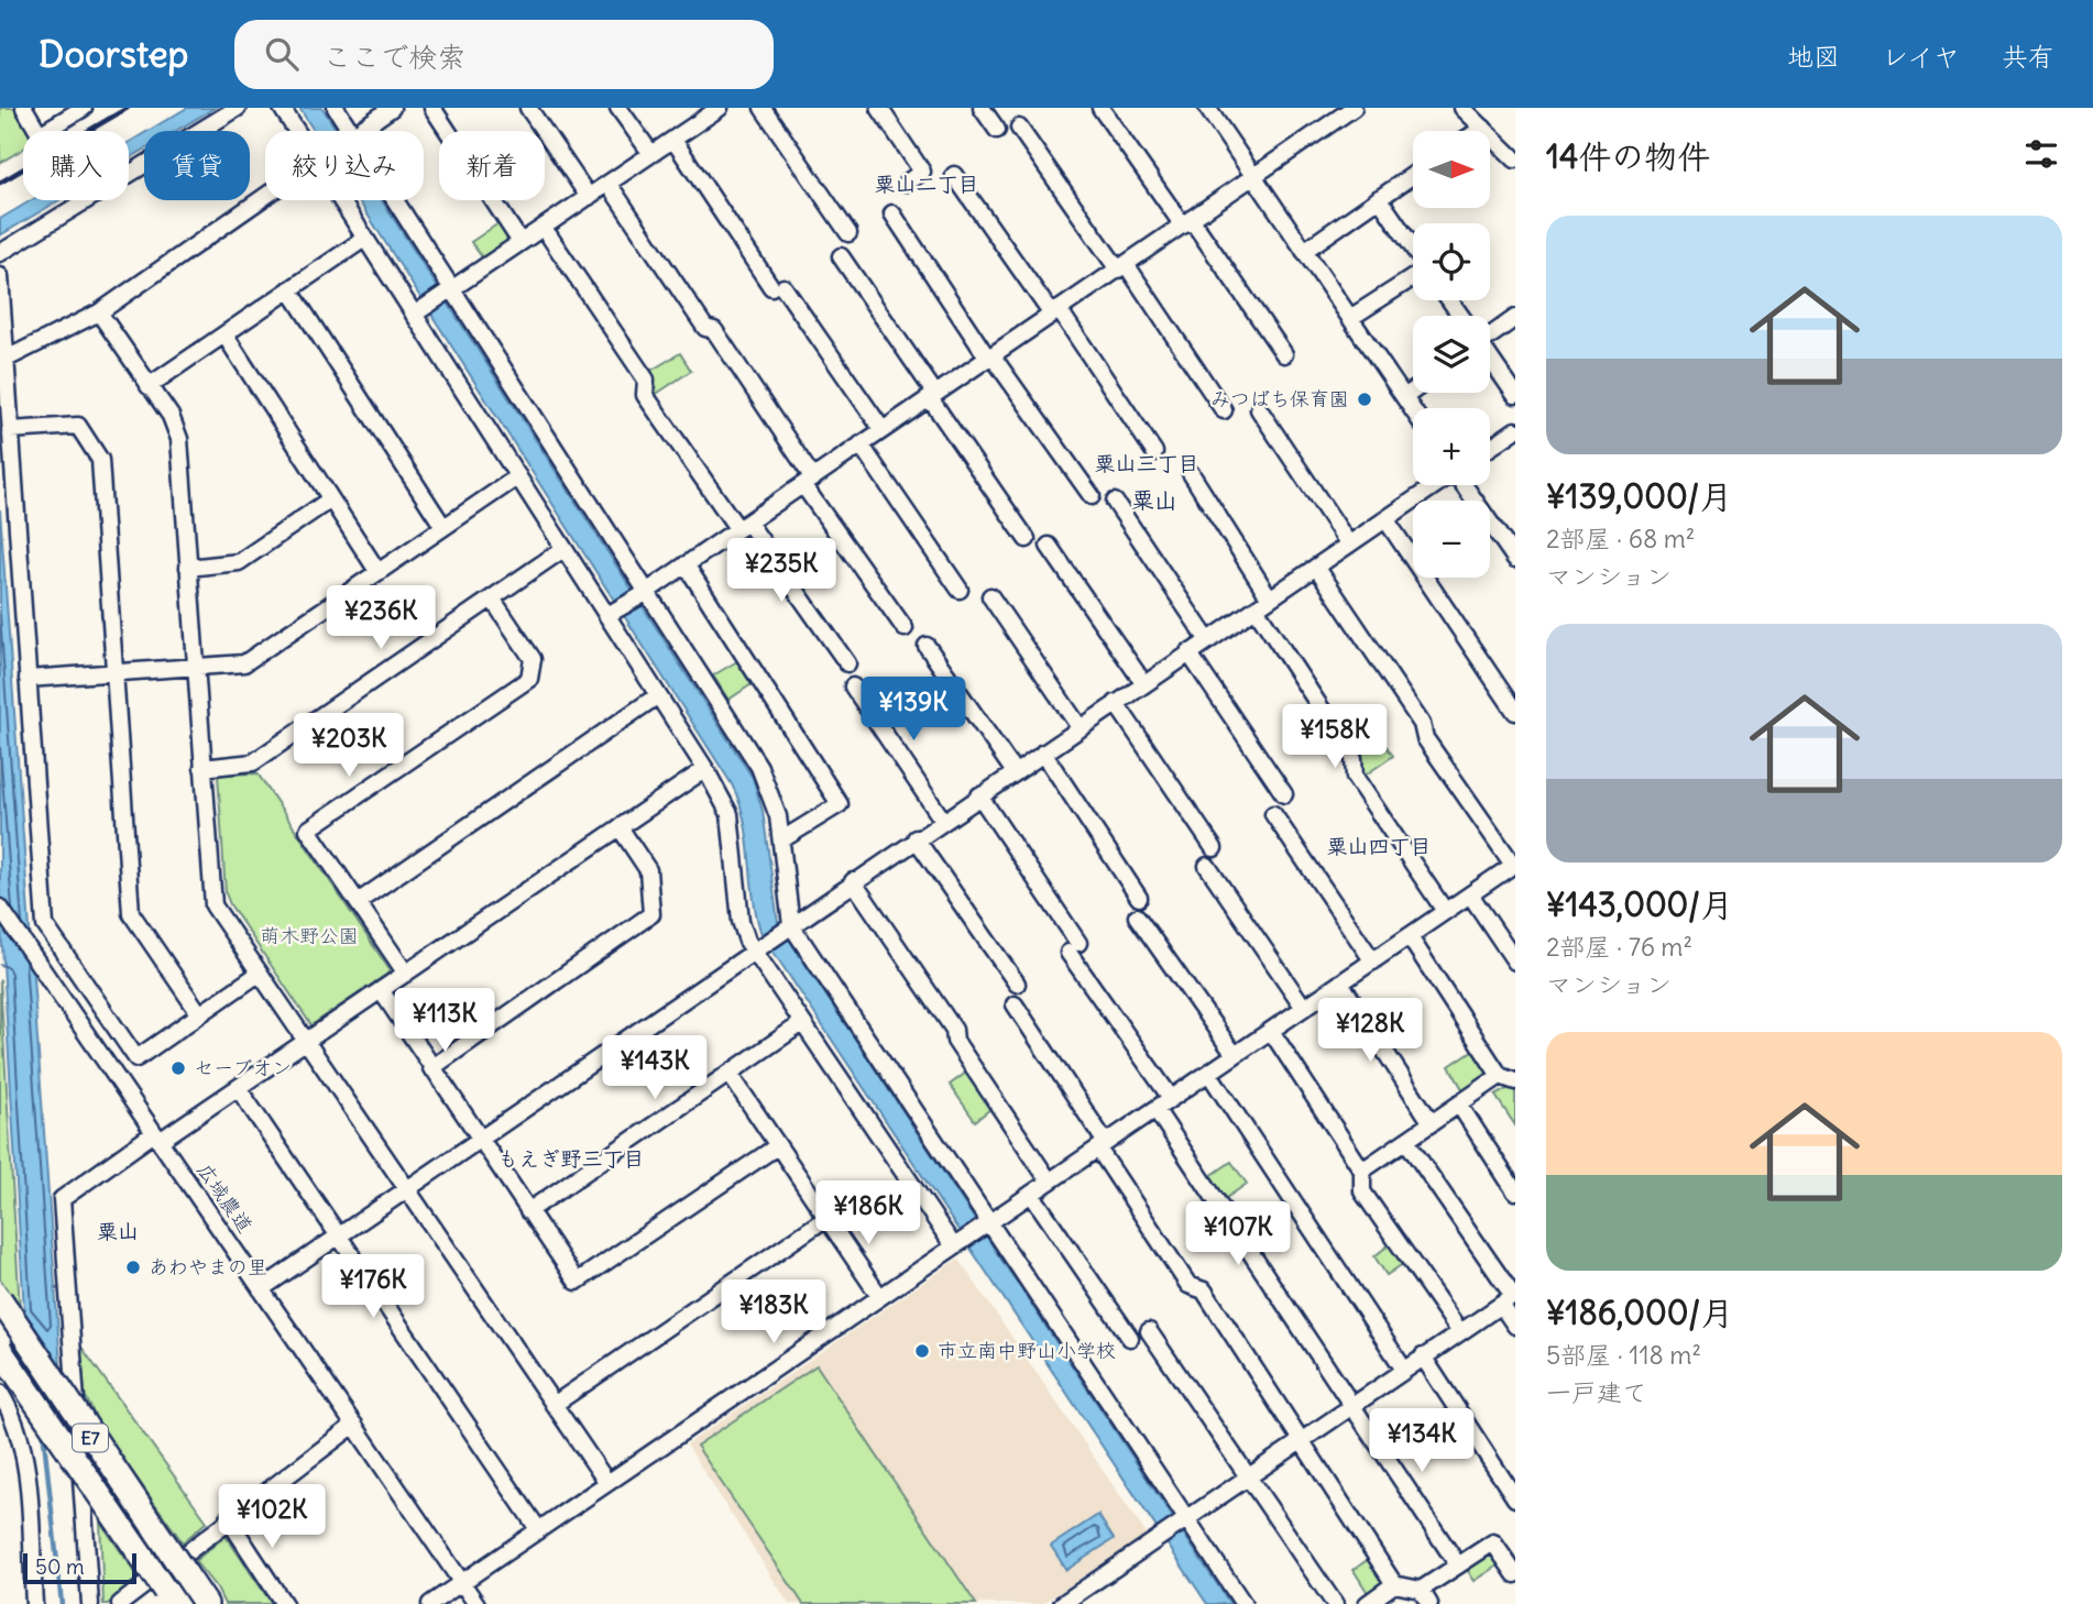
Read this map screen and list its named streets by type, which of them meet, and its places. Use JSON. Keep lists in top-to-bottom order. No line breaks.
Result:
{"streets":{"highway":["E7"],"street":["広域農道"]},"districts":["粟山二丁目","粟山三丁目","粟山","粟山四丁目","もえぎ野三丁目","粟山"],"parks":["萌木野公園"],"places":["みつばち保育園","セーブオン","あわやまの里","市立南中野山小学校"],"scale_bar":"50 m","north":"right","page":{"header":"Doorstep","search":"ここで検索","nav":["地図","レイヤ","共有"],"heading":"14件の物件","map_buttons":["+","−"],"chip":["購入","賃貸","絞り込み","新着"],"list":[{"name":"¥139,000/月","note":"2部屋 · 68 m² · マンション"},{"name":"¥143,000/月","note":"2部屋 · 76 m² · マンション"},{"name":"¥186,000/月","note":"5部屋 · 118 m² · 一戸建て"}],"price":["¥235K","¥236K","¥139K","¥158K","¥203K","¥113K","¥128K","¥143K","¥186K","¥107K","¥176K","¥183K","¥134K","¥102K"],"scale":"50 m"}}
